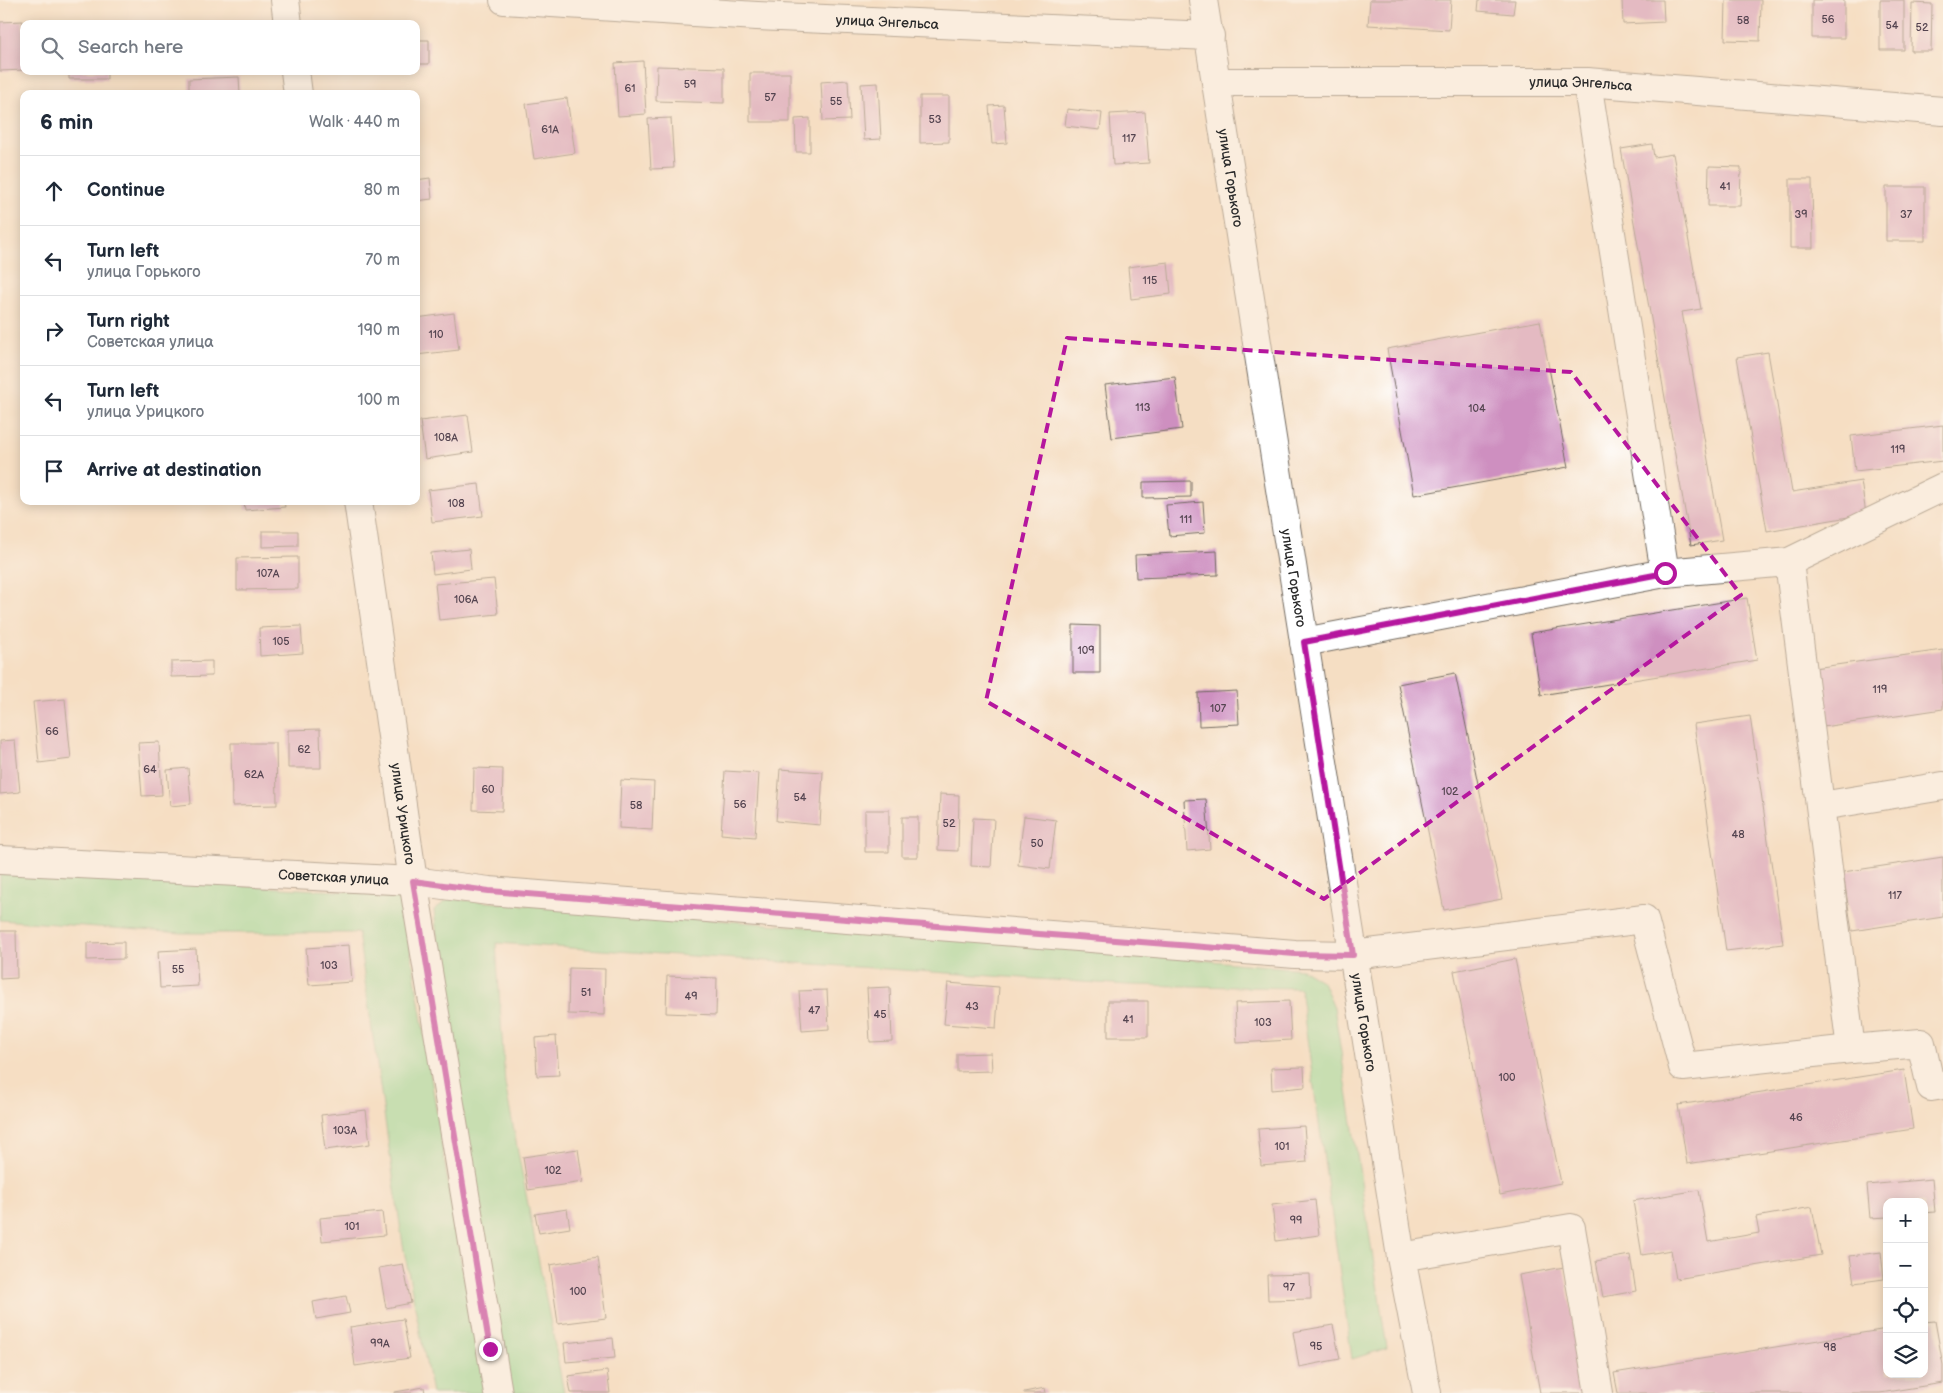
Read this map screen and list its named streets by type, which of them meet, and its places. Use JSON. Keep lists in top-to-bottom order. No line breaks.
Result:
{"streets":{"street":["улица Энгельса","улица Горького","улица Урицкого","Советская улица"]},"crossings":[["улица Энгельса","улица Горького"],["улица Горького","Советская улица"],["улица Урицкого","Советская улица"]],"house_numbers":["56","58","54","52","59","61","57","55","53","61А","117","41","39","37","115","110","113","104","108А","119","108","111","107А","106А","105","109","119","107","66","62","64","62А","60","102","54","56","58","52","48","50","117","103","55","51","49","43","47","45","41","103","100","46","103А","101","102","99","101","97","100","99А","95","98"],"page":{"search":"Search here","heading":["6 min","Walk · 440 m"],"list":[["Continue","80 m"],["Turn left","улица Горького","70 m"],["Turn right","Советская улица","190 m"],["Turn left","улица Урицкого","100 m"],"Arrive at destination"],"map_buttons":["+","−"]}}
